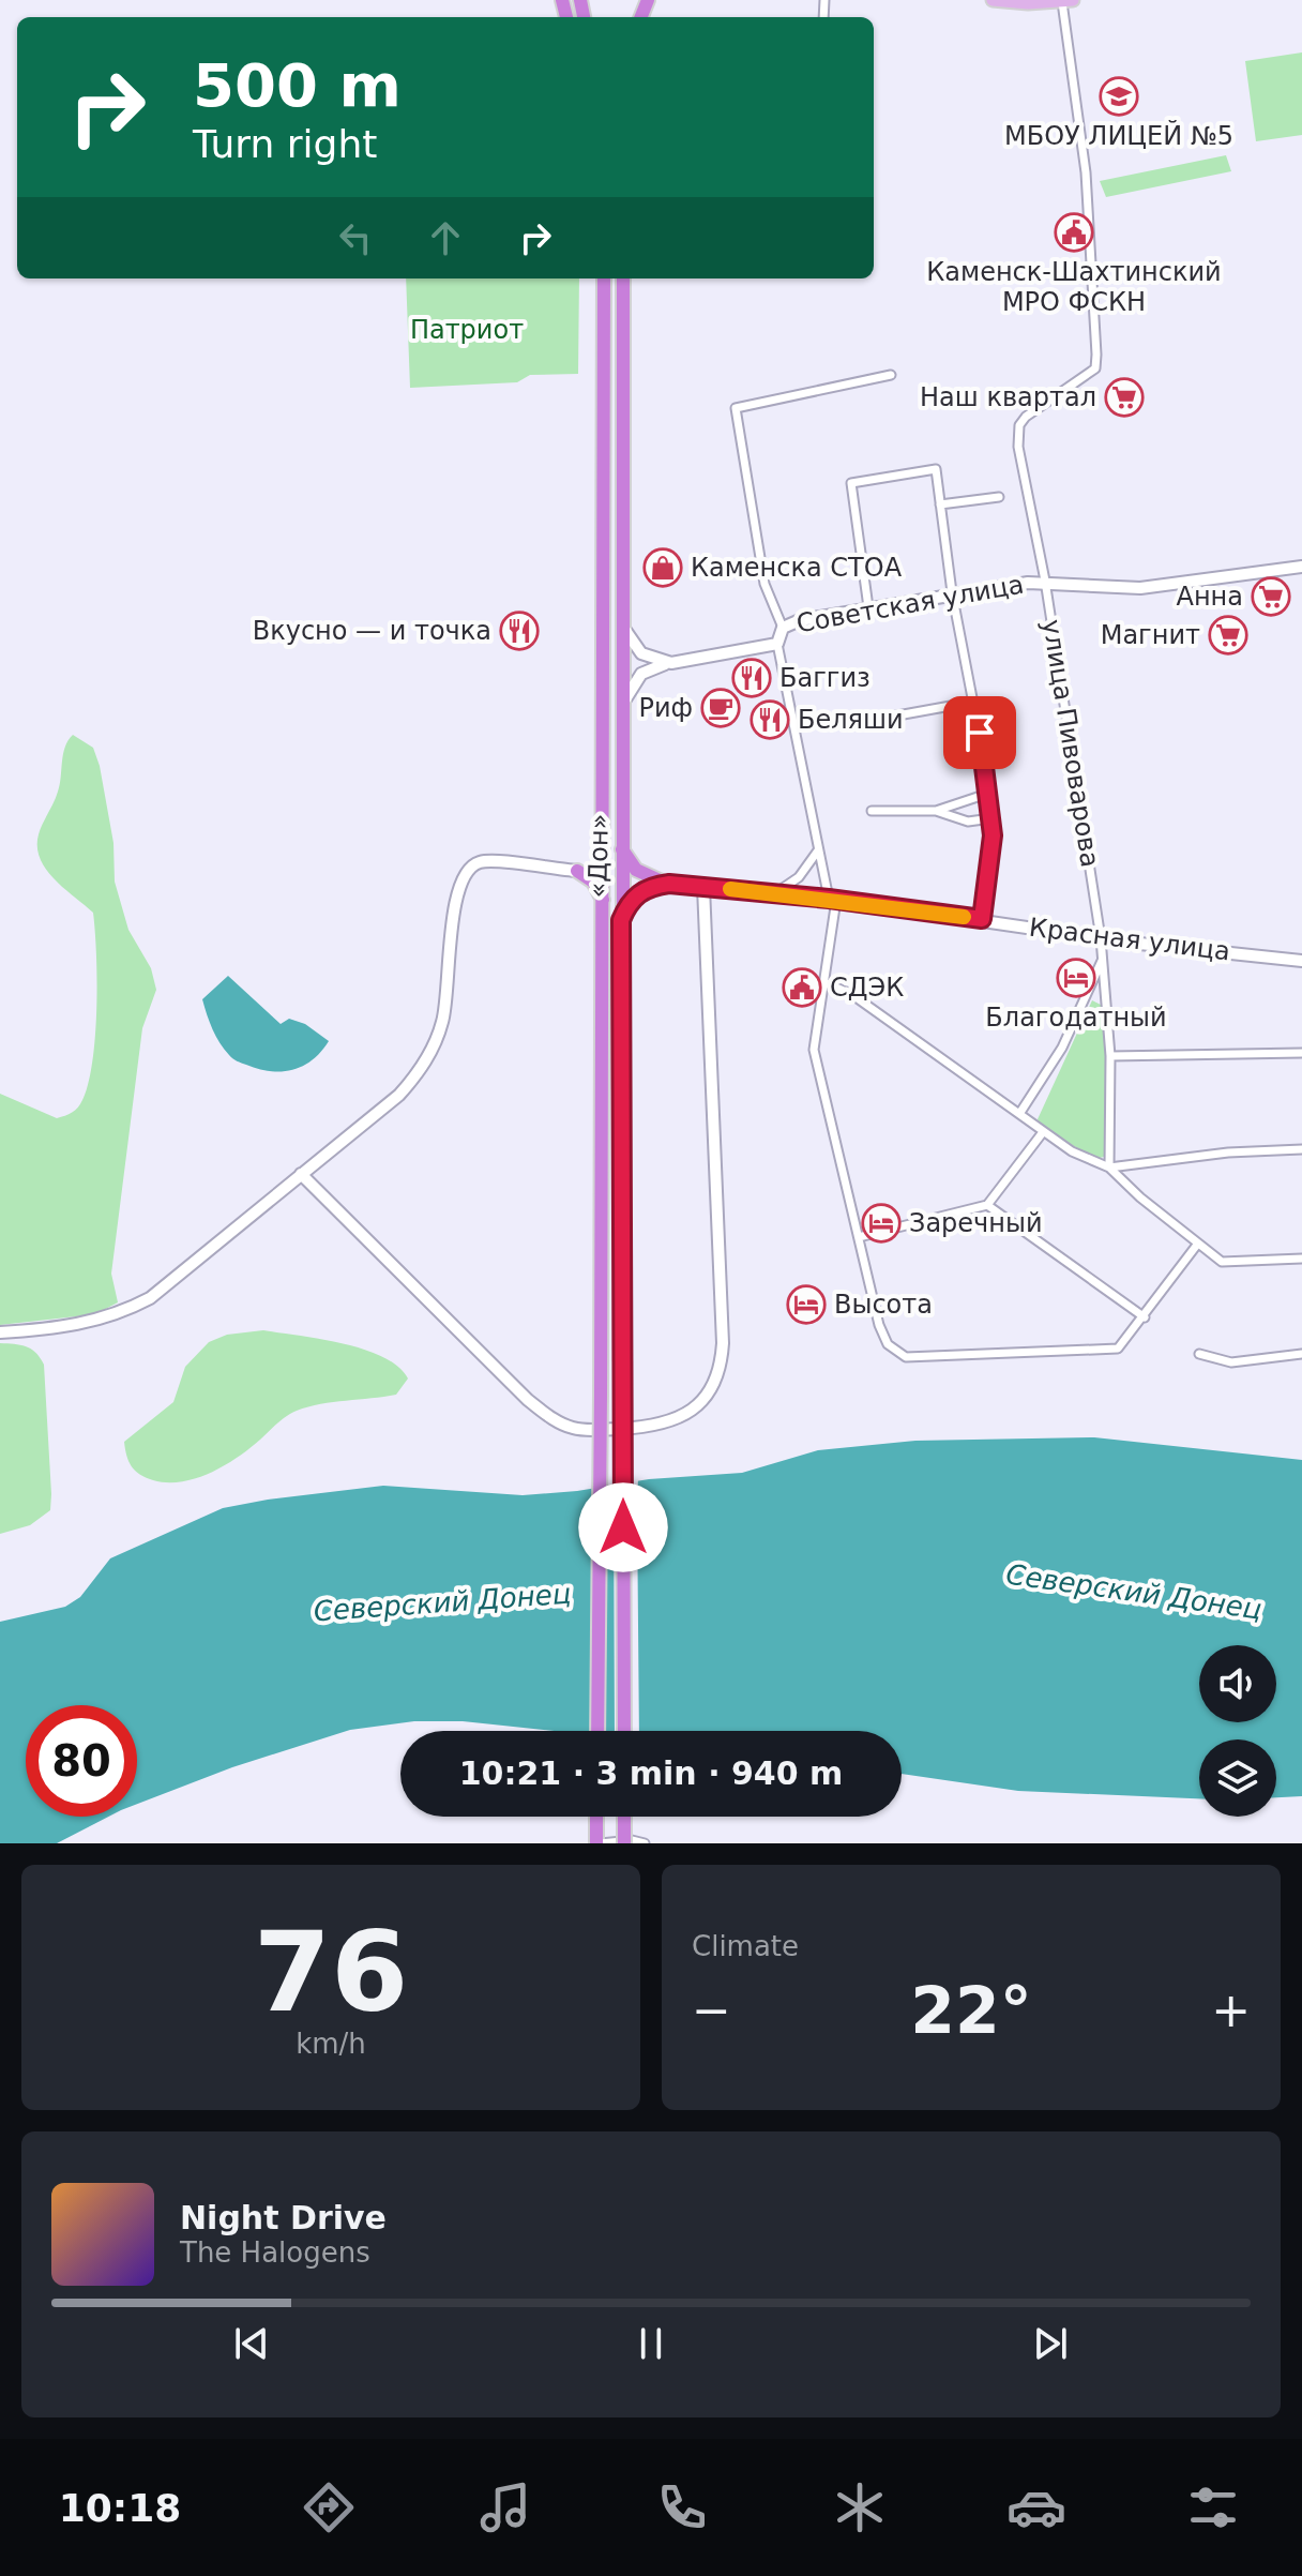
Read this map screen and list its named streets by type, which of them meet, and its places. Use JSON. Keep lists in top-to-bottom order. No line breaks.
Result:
{"streets":{"highway":["«Дон»"],"main road":["Советская улица","Красная улица"],"street":["улица Пивоварова"]},"crossings":[["Советская улица","улица Пивоварова"],["Советская улица","«Дон»"],["улица Пивоварова","Красная улица"]],"water":["Северский Донец"],"parks":["Патриот"],"places":{"school or university":["МБОУ ЛИЦЕЙ №5"],"public building":["Каменск-Шахтинский МРО ФСКН","СДЭК"],"supermarket":["Наш квартал","Анна","Магнит"],"shop":["Каменска СТОА"],"restaurant":["Вкусно — и точка","Баггиз","Беляши"],"cafe":["Риф"],"hotel":["Благодатный","Заречный","Высота"]},"page":{"turn":["500 m","Turn right"],"limit":"80","trip":"10:21 · 3 min · 940 m","tile":[["76","km/h"],"Climate"],"heat":["−","22°","+"],"song":["Night Drive","The Halogens"],"tabs":"10:18"}}
